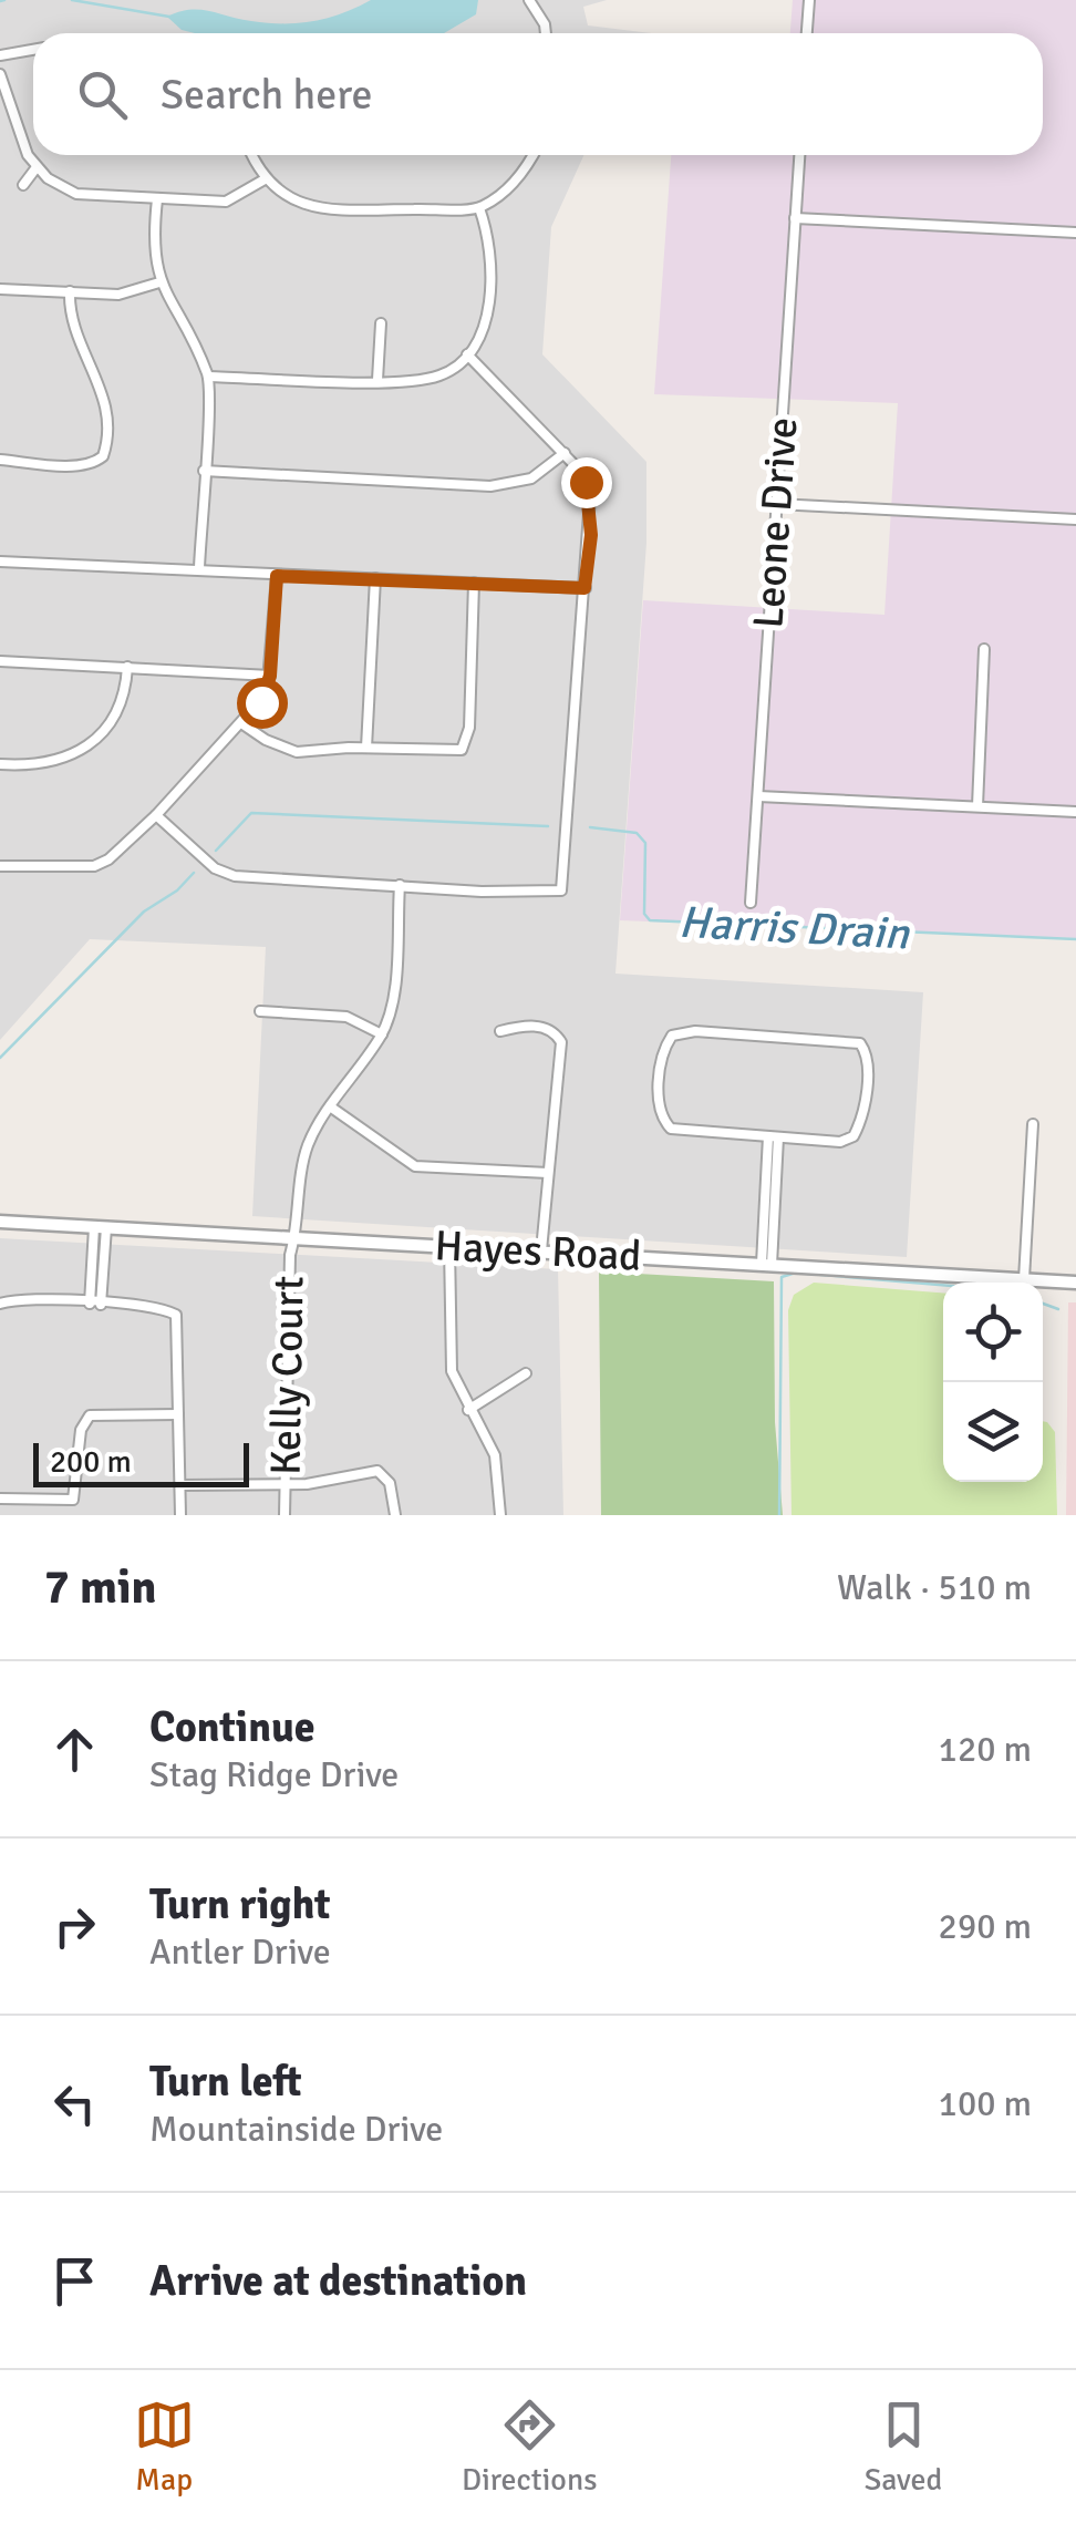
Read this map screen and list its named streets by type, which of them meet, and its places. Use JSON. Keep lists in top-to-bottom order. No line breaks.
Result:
{"streets":{"street":["Leone Drive","Hayes Road","Kelly Court"]},"crossings":[["Hayes Road","Kelly Court"]],"water":["Harris Drain"],"scale_bar":"200 m","page":{"search":"Search here","scale":"200 m","heading":["7 min","Walk · 510 m"],"list":[["Continue","Stag Ridge Drive","120 m"],["Turn right","Antler Drive","290 m"],["Turn left","Mountainside Drive","100 m"],"Arrive at destination"],"nav":["Map","Directions","Saved"]}}
